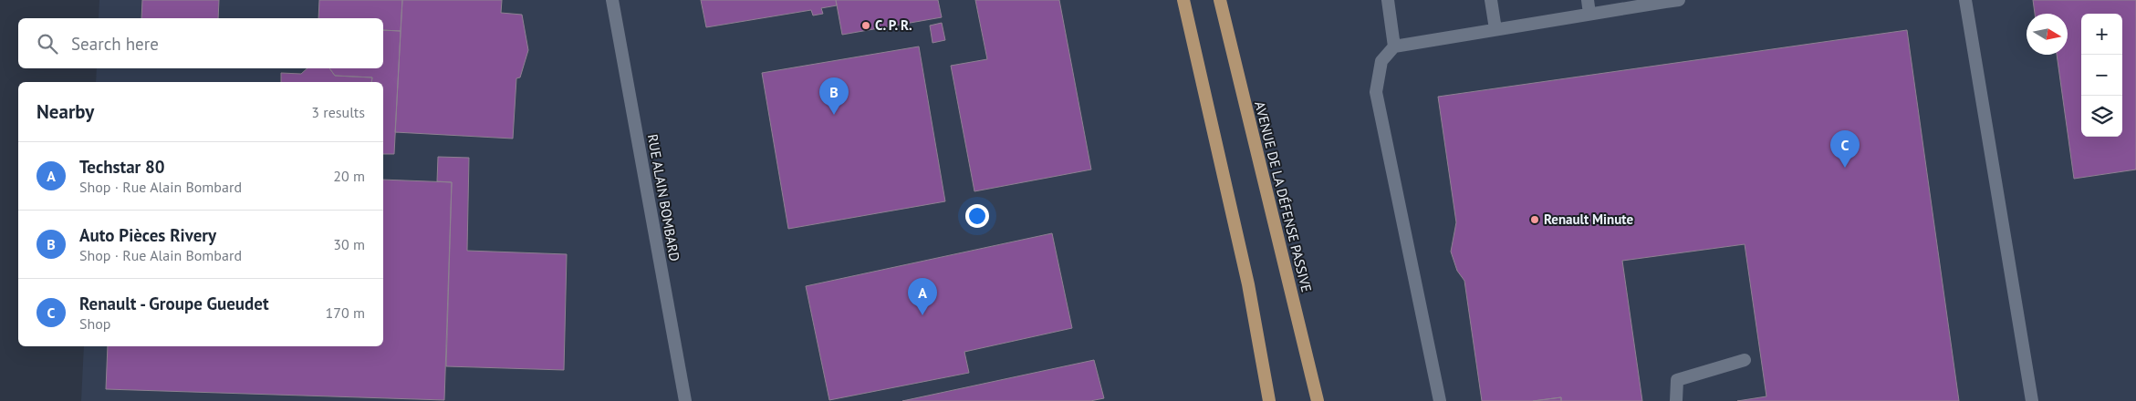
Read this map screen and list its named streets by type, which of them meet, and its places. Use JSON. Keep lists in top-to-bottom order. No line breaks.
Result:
{"streets":{"main road":["AVENUE DE LA DÉFENSE PASSIVE"],"street":["RUE ALAIN BOMBARD"]},"places":["C. P. R.","Renault Minute"],"north":"right","page":{"map_buttons":["+","−"],"search":"Search here","pins":["B","C","A"],"heading":["Nearby","3 results"],"list":[{"mark":"A","name":"Techstar 80","note":"Shop · Rue Alain Bombard","value":"20 m"},{"mark":"B","name":"Auto Pièces Rivery","note":"Shop · Rue Alain Bombard","value":"30 m"},{"mark":"C","name":"Renault - Groupe Gueudet","note":"Shop","value":"170 m"}]}}
